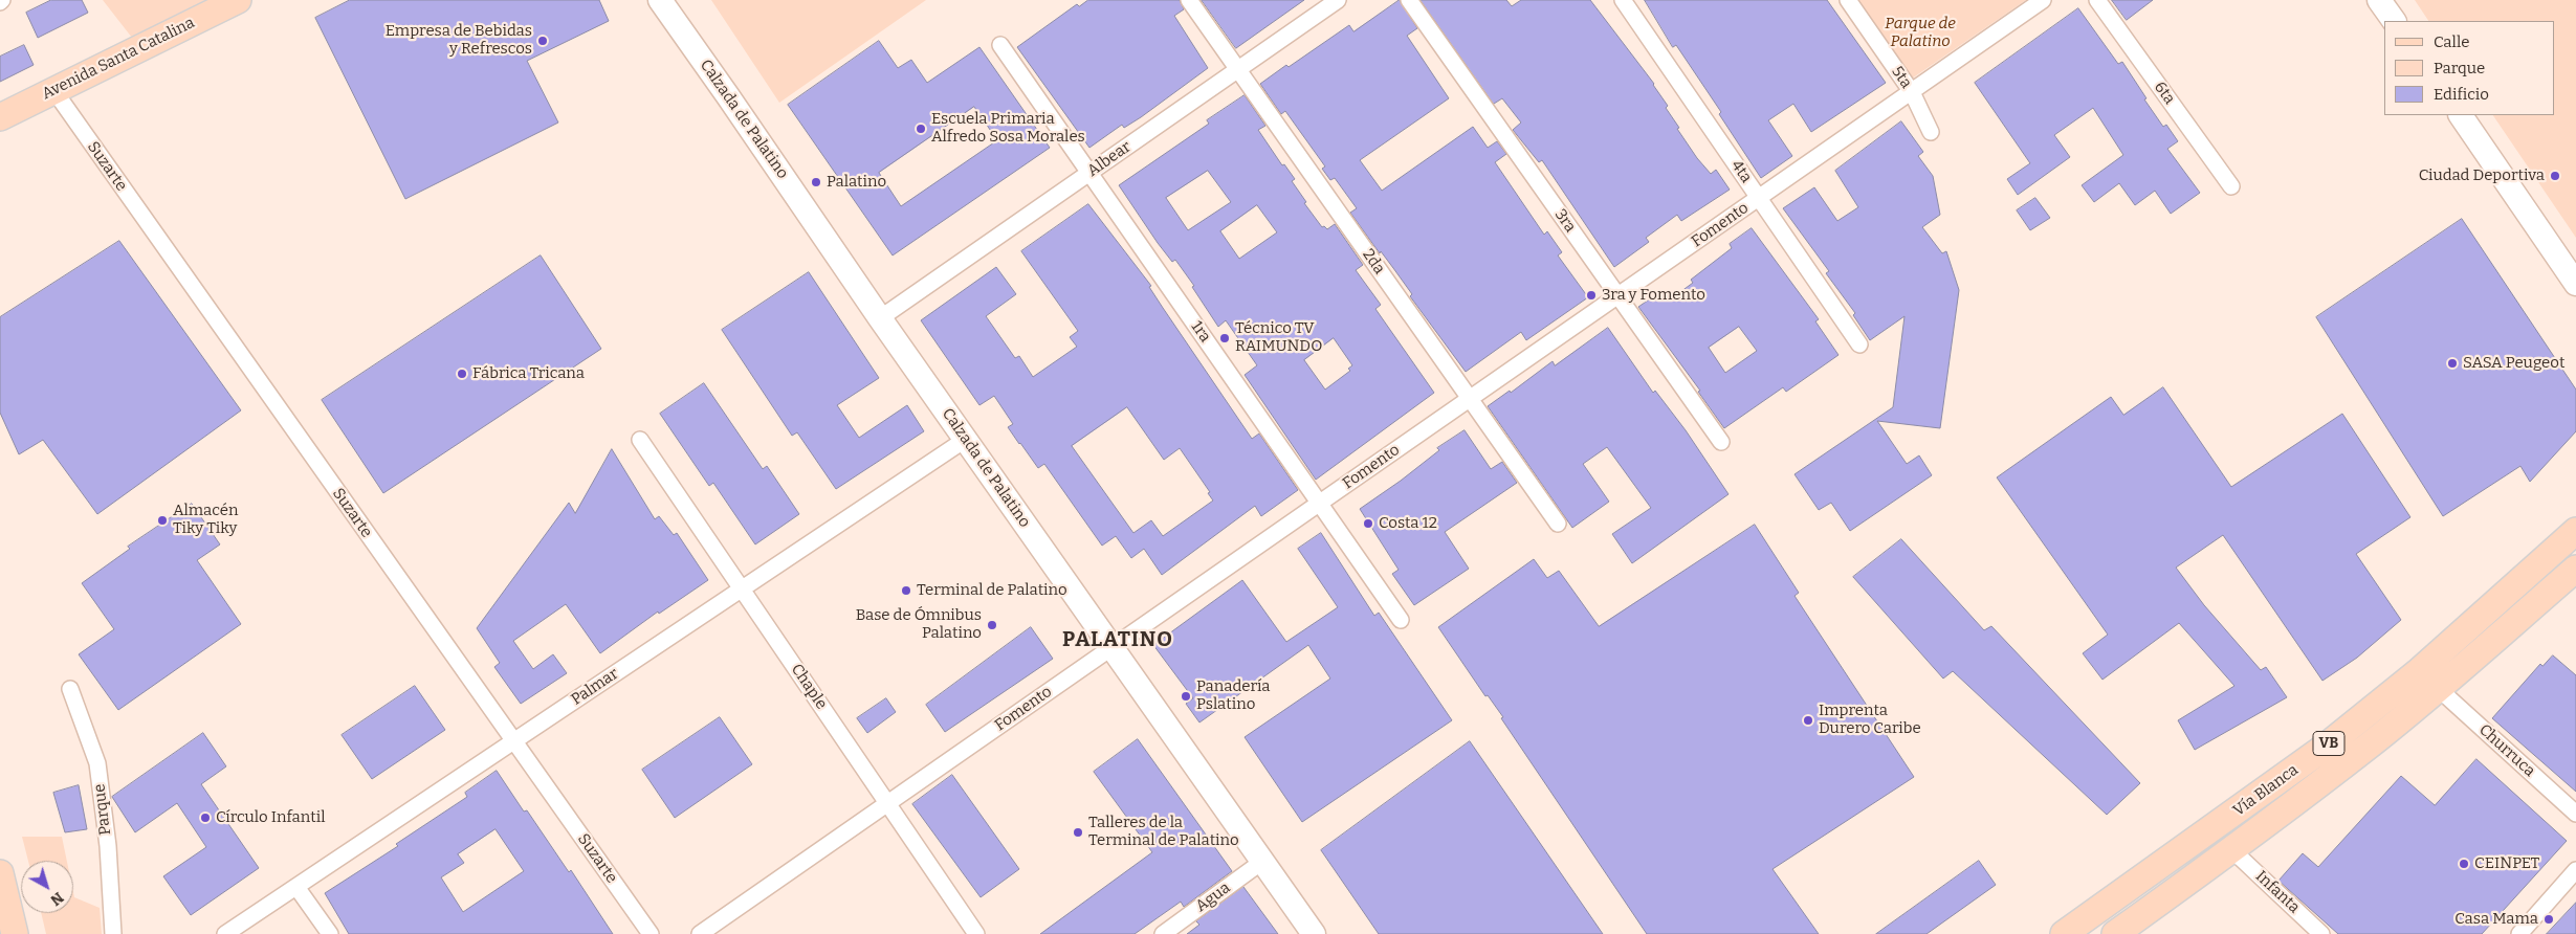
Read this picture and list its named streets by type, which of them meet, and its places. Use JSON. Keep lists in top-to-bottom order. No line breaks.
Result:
{"streets":{"main road":["Avenida Santa Catalina","VB","Vía Blanca"],"street":["5ta","6ta","Calzada de Palatino","Albear","Suzarte","4ta","3ra","Fomento","2da","1ra","Palmar","Chaple","Churruca","Parque","Infanta","Agua"]},"crossings":[["Avenida Santa Catalina","Suzarte"],["5ta","Fomento"],["Calzada de Palatino","Albear"],["Calzada de Palatino","Fomento"],["Calzada de Palatino","Palmar"],["Calzada de Palatino","Agua"],["Albear","2da"],["Albear","1ra"],["Suzarte","Palmar"],["4ta","Fomento"],["3ra","Fomento"],["Fomento","2da"],["Fomento","1ra"],["Fomento","Chaple"],["Palmar","Chaple"],["Churruca","Vía Blanca"],["Vía Blanca","Infanta"]],"districts":["PALATINO"],"parks":["Parque de Palatino"],"places":["Empresa de Bebidas y Refrescos","Escuela Primaria Alfredo Sosa Morales","Ciudad Deportiva","Palatino","3ra y Fomento","Técnico TV RAIMUNDO","SASA Peugeot","Fábrica Tricana","Almacén Tiky Tiky","Costa 12","Terminal de Palatino","Base de Ómnibus Palatino","Panadería Pslatino","Imprenta Durero Caribe","Círculo Infantil","Talleres de la Terminal de Palatino","CEINPET","Casa Mama"],"legend":["Calle","Parque","Edificio"],"north":"bottom right"}
